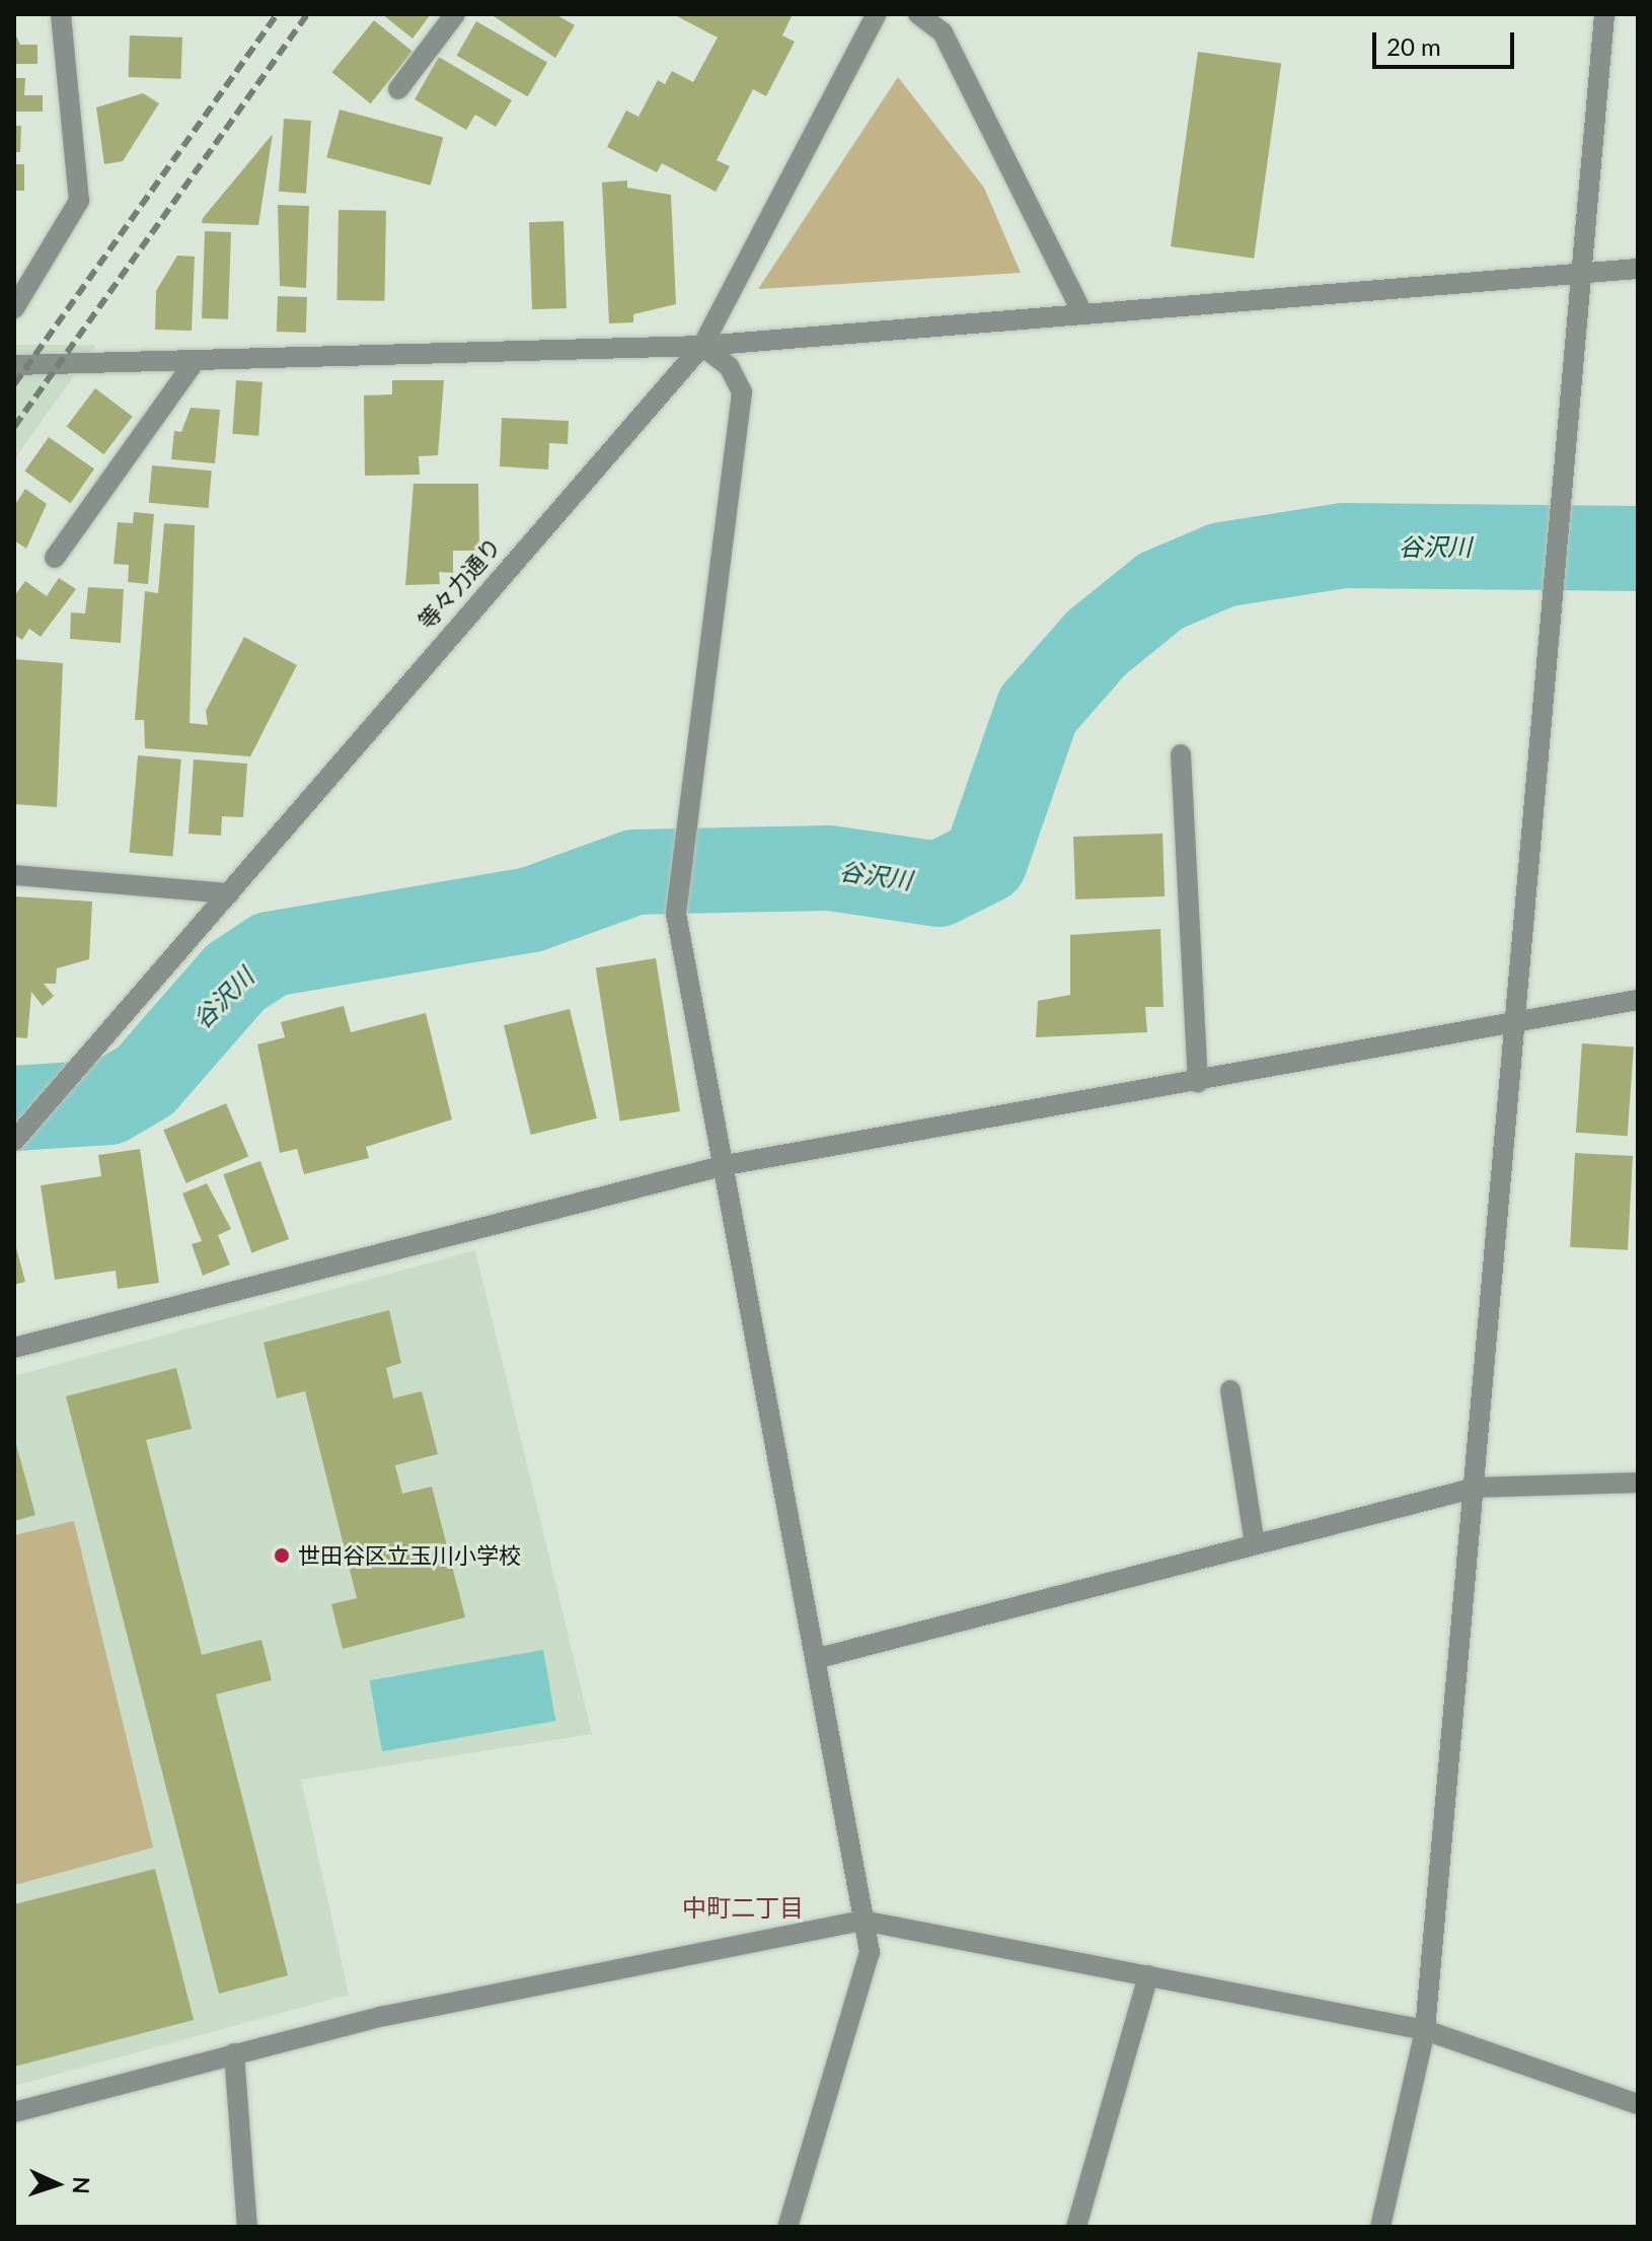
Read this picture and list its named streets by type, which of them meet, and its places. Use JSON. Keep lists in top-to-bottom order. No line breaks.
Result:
{"streets":{"street":["等々力通り"]},"districts":["中町二丁目"],"water":["谷沢川"],"places":["世田谷区立玉川小学校"],"scale_bar":"20 m","north":"right"}
